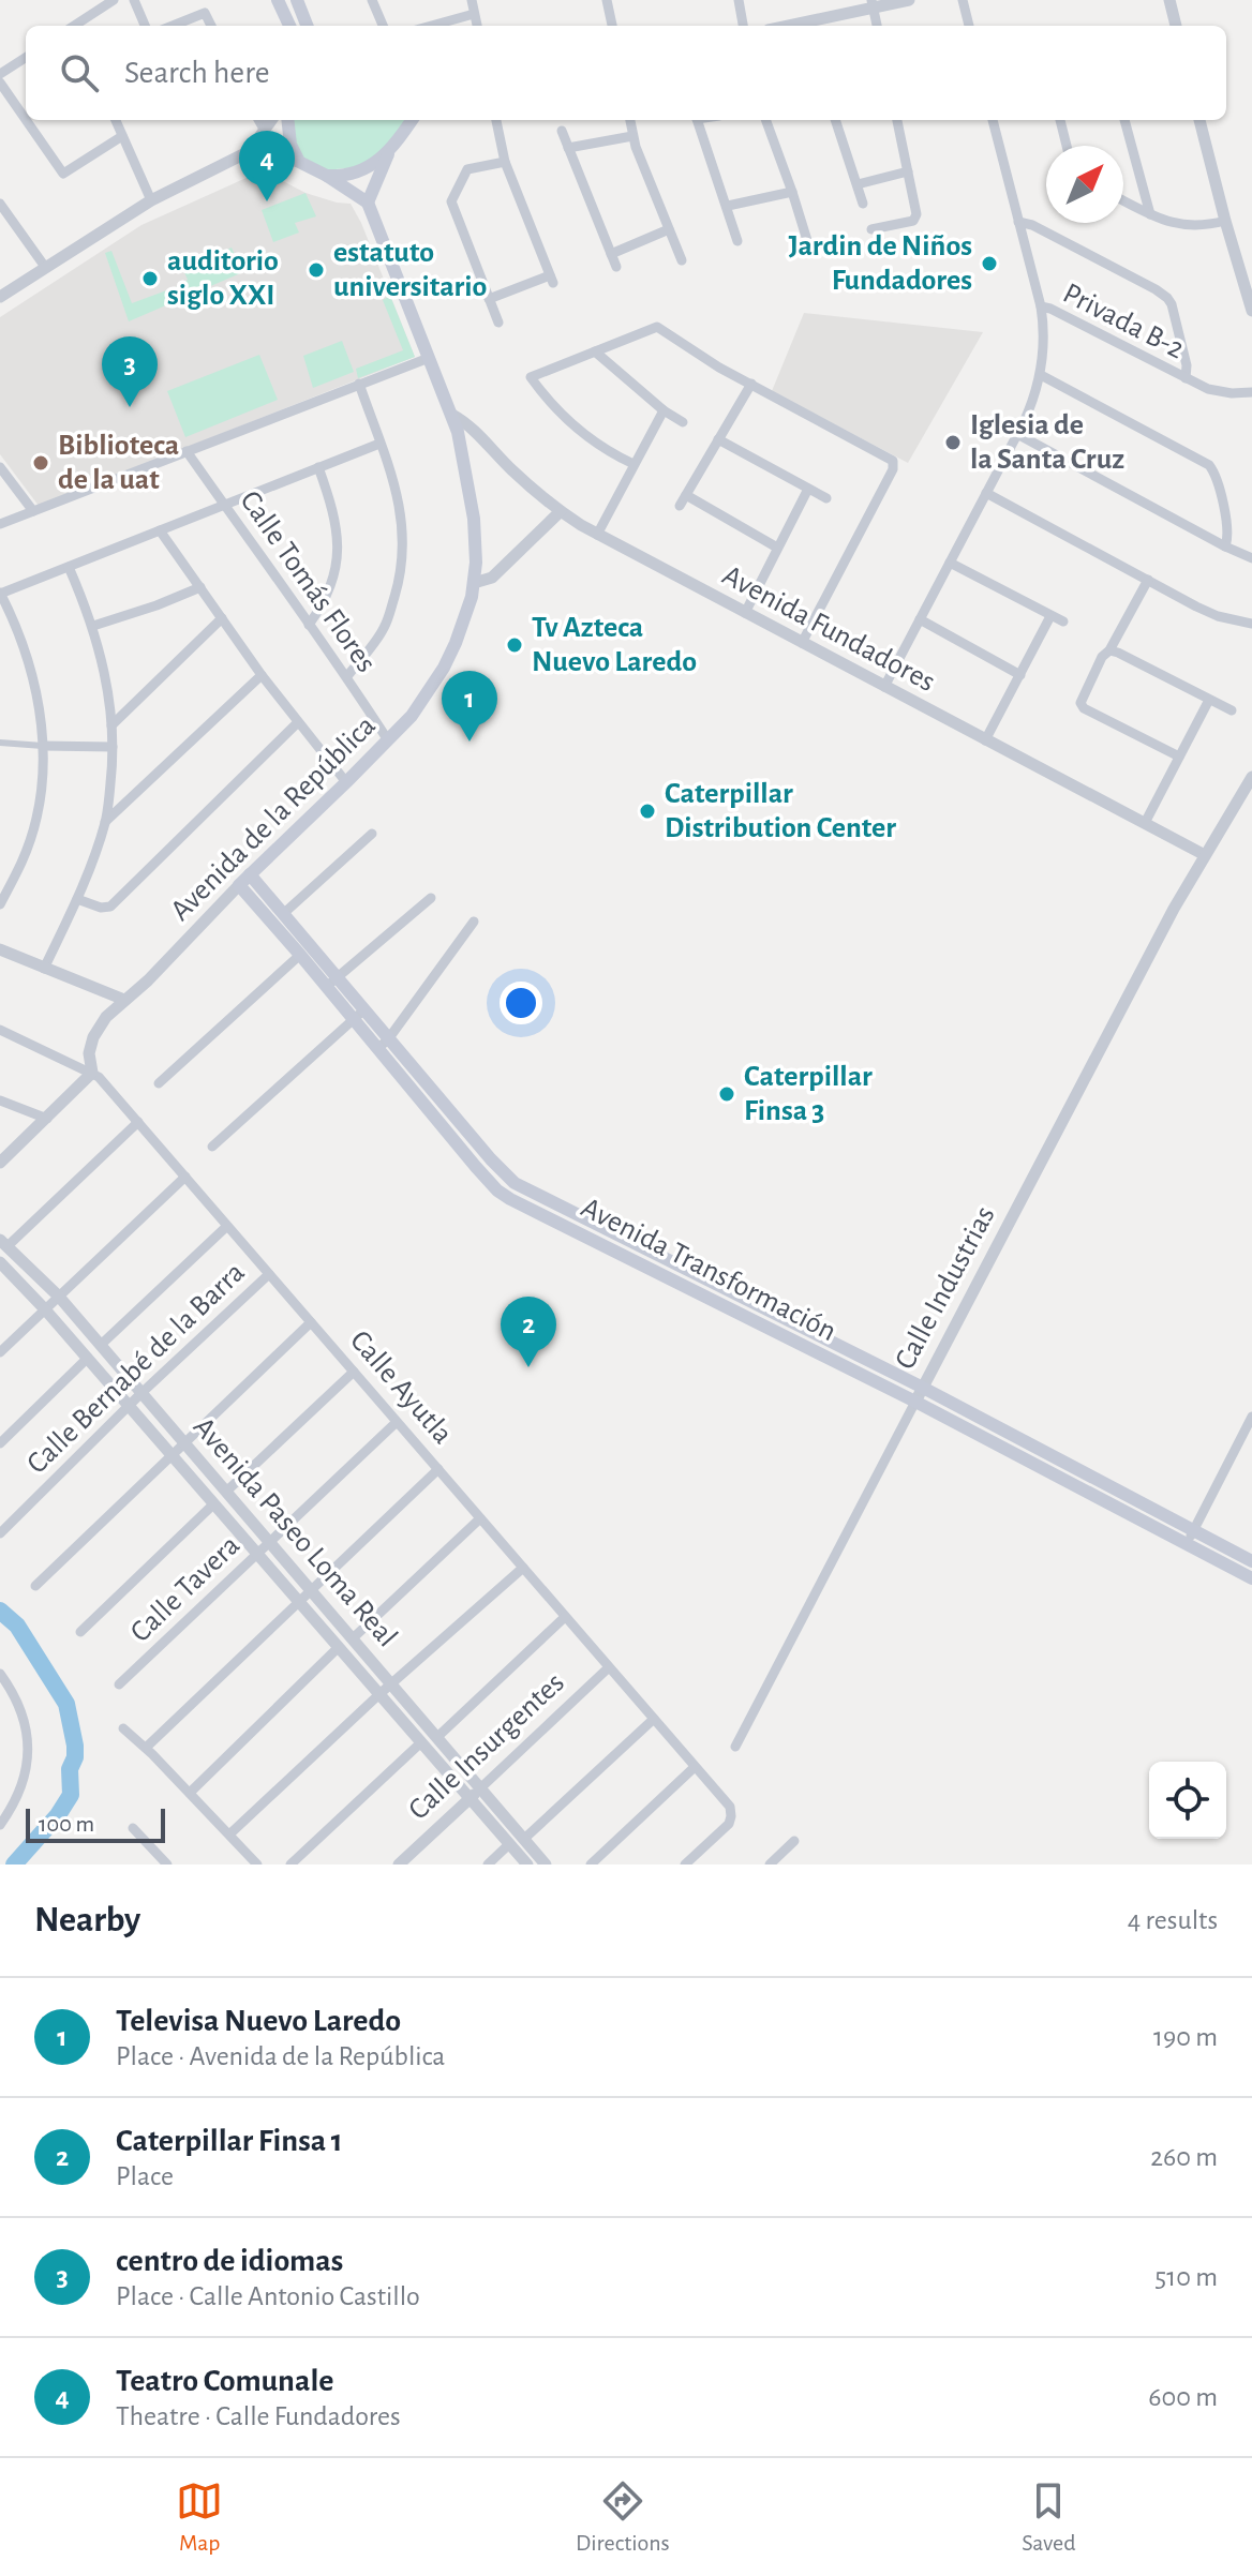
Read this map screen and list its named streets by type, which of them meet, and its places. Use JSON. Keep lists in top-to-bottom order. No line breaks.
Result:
{"streets":{"main road":["Avenida de la República","Avenida Transformación"],"street":["Privada B-2","Calle Tomás Flores","Avenida Fundadores","Calle Industrias","Calle Bernabé de la Barra","Calle Ayutla","Avenida Paseo Loma Real","Calle Tavera","Calle Insurgentes"]},"crossings":[["Calle Tomás Flores","Avenida de la República"],["Avenida Fundadores","Avenida de la República"],["Avenida Fundadores","Calle Industrias"],["Avenida de la República","Avenida Transformación"],["Avenida de la República","Calle Ayutla"],["Avenida Transformación","Calle Industrias"],["Calle Bernabé de la Barra","Calle Ayutla"],["Calle Bernabé de la Barra","Avenida Paseo Loma Real"],["Calle Ayutla","Calle Tavera"],["Calle Ayutla","Calle Insurgentes"],["Avenida Paseo Loma Real","Calle Tavera"],["Avenida Paseo Loma Real","Calle Insurgentes"]],"places":["Jardin de Niños Fundadores","estatuto universitario","auditorio siglo XXI","Iglesia de la Santa Cruz","Biblioteca de la uat","Tv Azteca Nuevo Laredo","Caterpillar Distribution Center","Caterpillar Finsa 3"],"scale_bar":"100 m","north":"top right","page":{"search":"Search here","pins":["4","3","1","2"],"scale":"100 m","heading":["Nearby","4 results"],"list":[{"mark":"1","name":"Televisa Nuevo Laredo","note":"Place · Avenida de la República","value":"190 m"},{"mark":"2","name":"Caterpillar Finsa 1","note":"Place","value":"260 m"},{"mark":"3","name":"centro de idiomas","note":"Place · Calle Antonio Castillo","value":"510 m"},{"mark":"4","name":"Teatro Comunale","note":"Theatre · Calle Fundadores","value":"600 m"}],"nav":["Map","Directions","Saved"]}}
